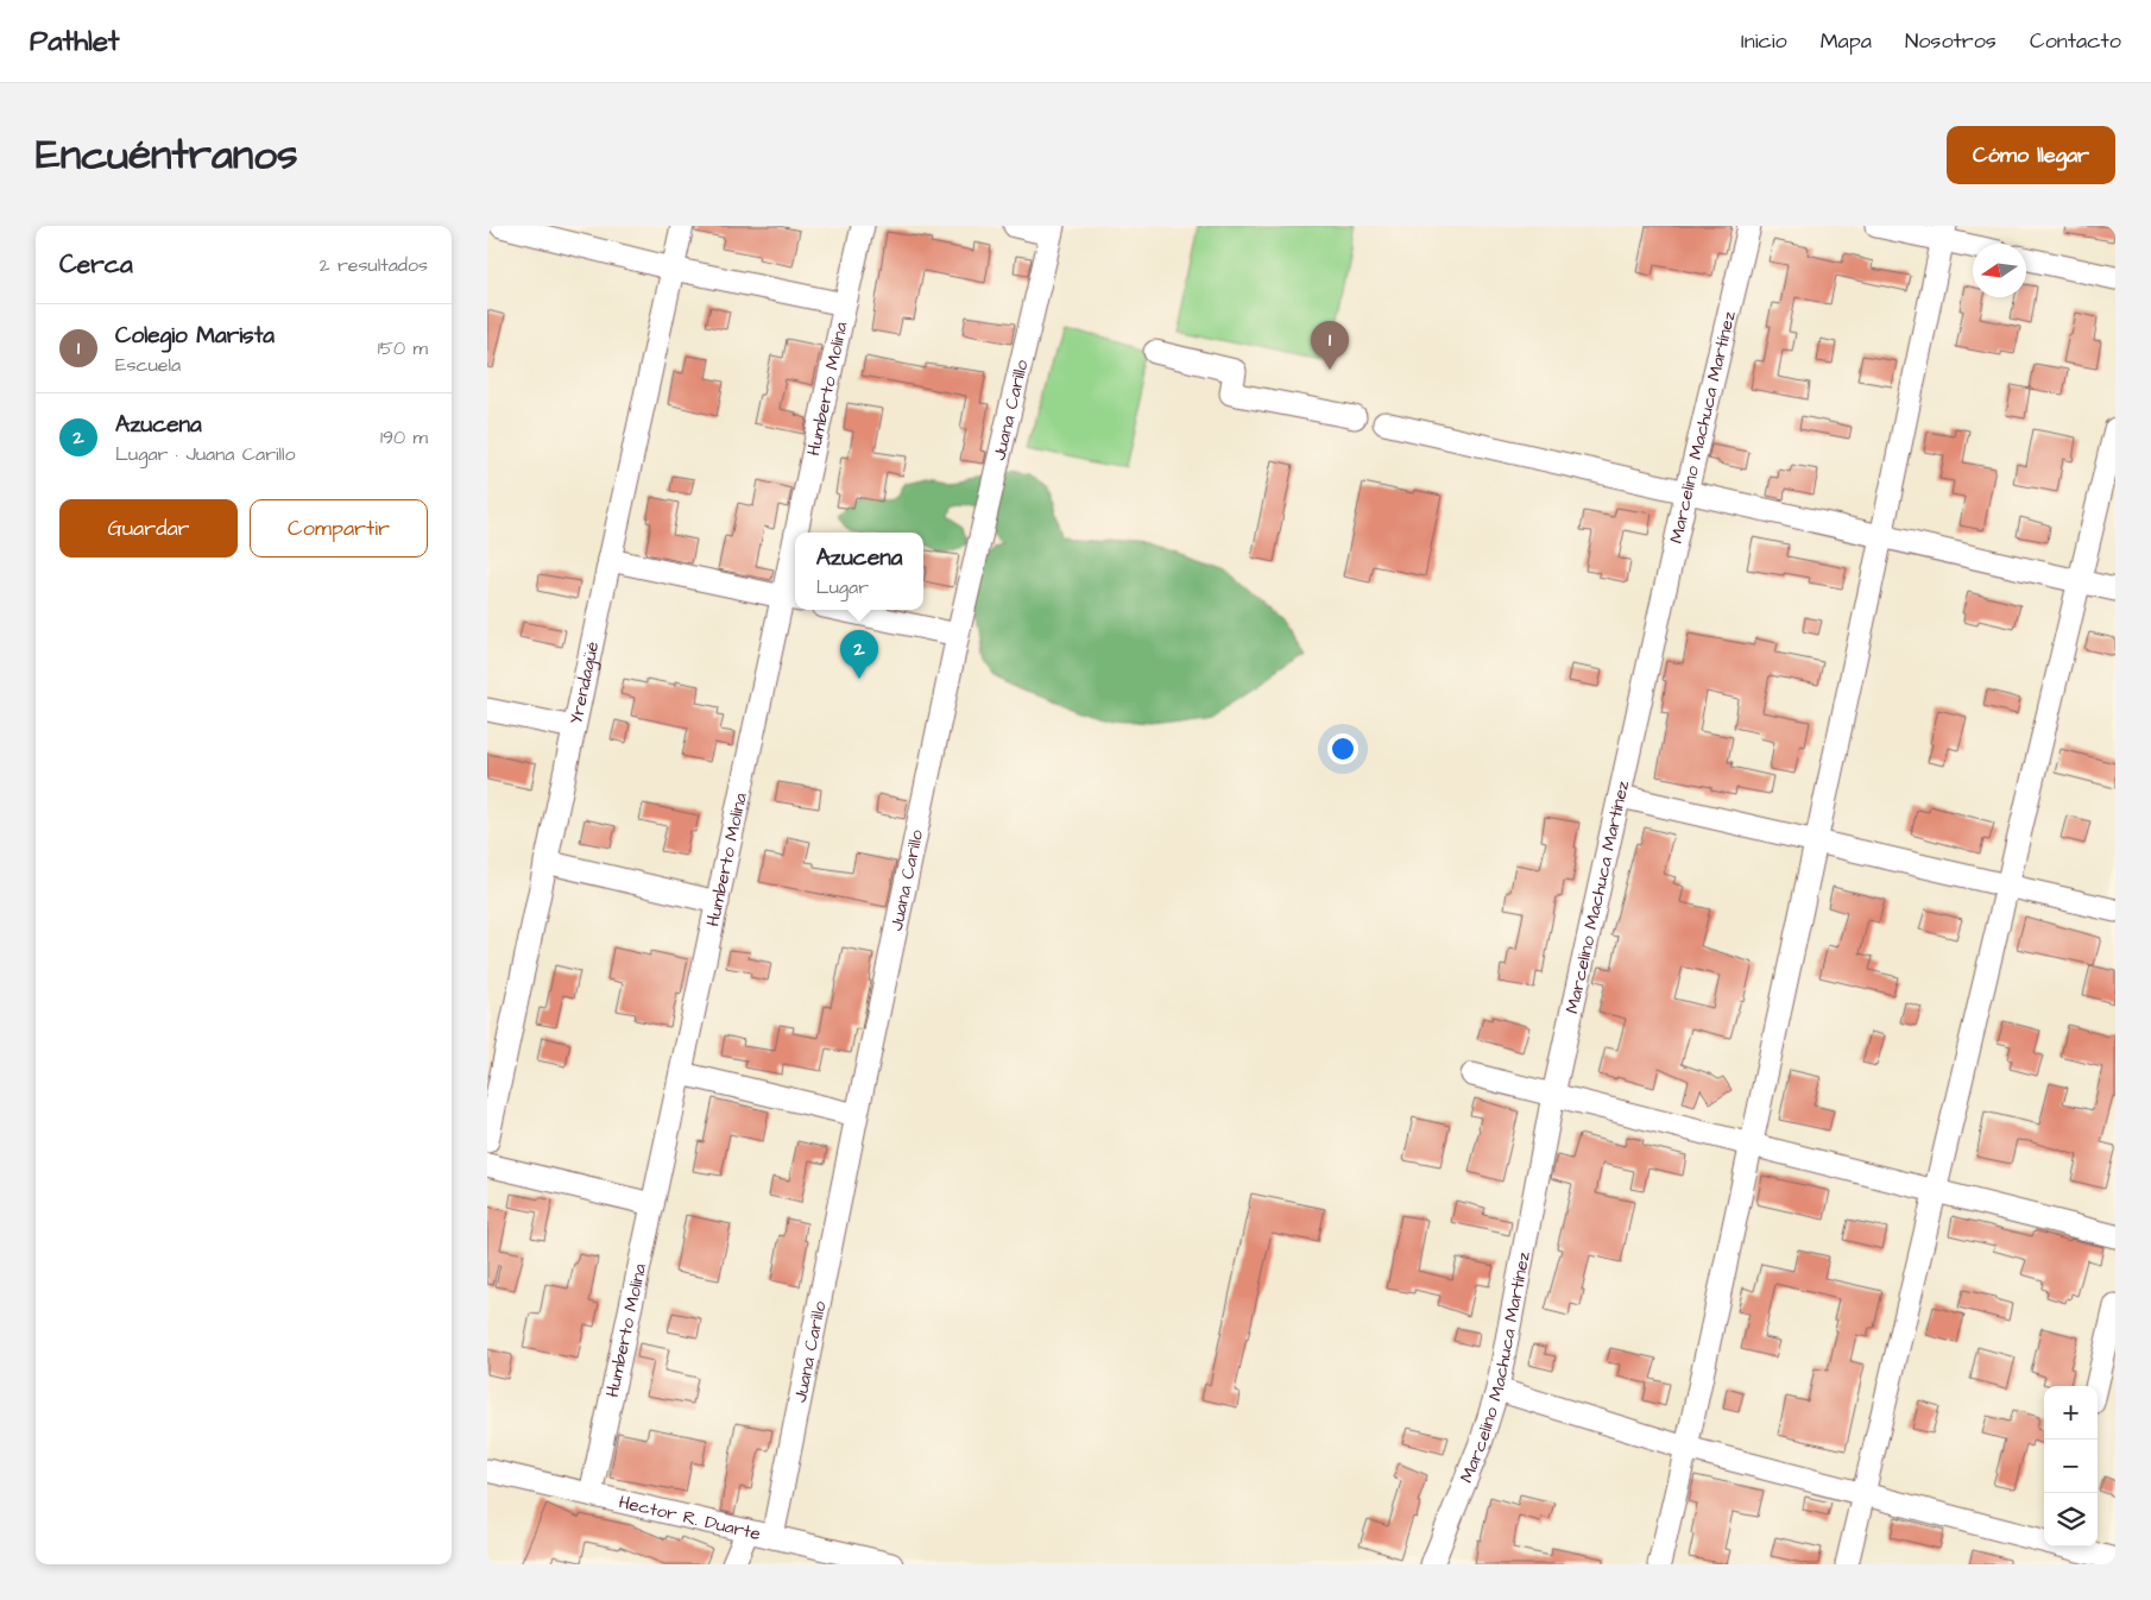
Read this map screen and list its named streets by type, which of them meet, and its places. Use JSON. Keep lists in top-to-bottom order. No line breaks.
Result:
{"streets":{"street":["Humberto Molina","Juana Carillo","Marcelino Machuca Martínez","Yrendagüé","Hector R. Duarte"]},"crossings":[["Humberto Molina","Hector R. Duarte"],["Juana Carillo","Hector R. Duarte"]],"north":"left","page":{"header":"Pathlet","nav":["Inicio","Mapa","Nosotros","Contacto"],"title":"Encuéntranos","buttons":["Cómo llegar",["Guardar","Compartir"]],"heading":["Cerca","2 resultados"],"list":[{"mark":"1","name":"Colegio Marista","note":"Escuela","value":"150 m"},{"mark":"2","name":"Azucena","note":"Lugar · Juana Carillo","value":"190 m"}],"pins":["1","2"],"popup":["Azucena","Lugar"],"map_buttons":["+","−"]}}
